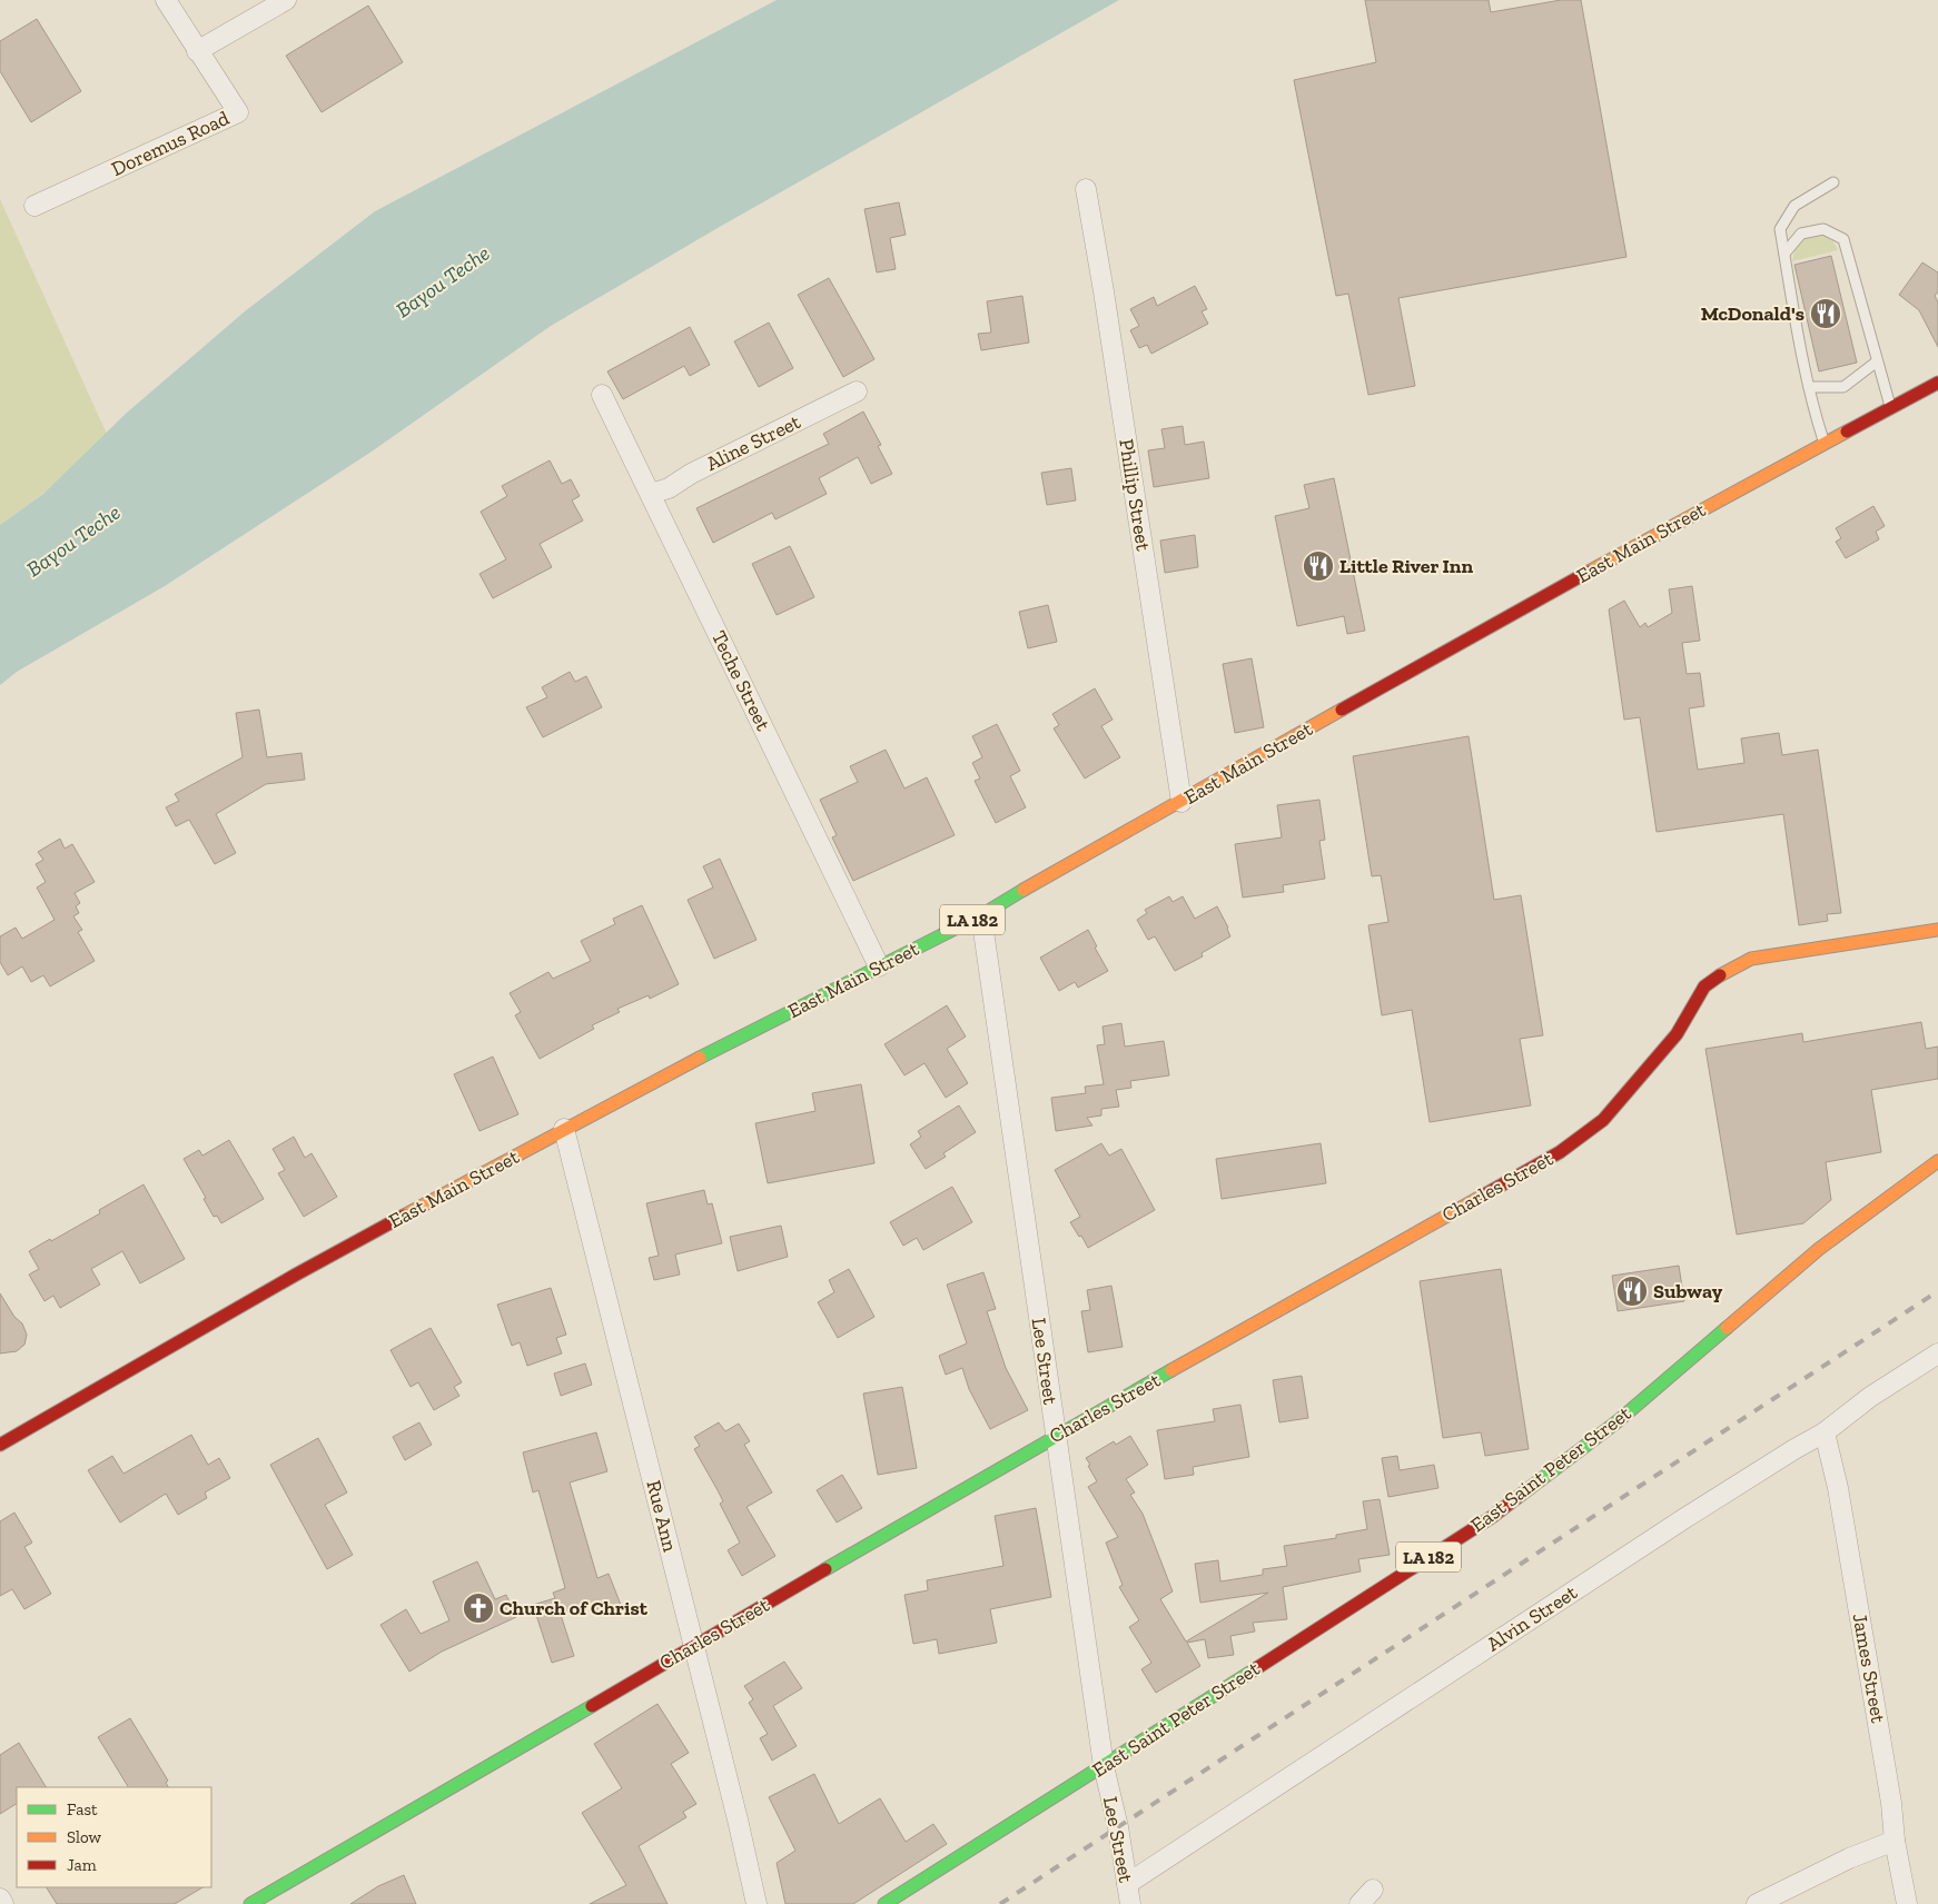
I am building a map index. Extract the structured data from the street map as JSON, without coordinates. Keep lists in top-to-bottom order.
{
  "streets": {
    "main road": [
      "East Main Street",
      "LA 182",
      "Charles Street",
      "East Saint Peter Street"
    ],
    "street": [
      "Doremus Road",
      "Aline Street",
      "Phillip Street",
      "Teche Street",
      "Lee Street",
      "Rue Ann",
      "Alvin Street",
      "James Street"
    ]
  },
  "crossings": [
    ["Aline Street", "Teche Street"],
    ["Phillip Street", "East Main Street"],
    ["East Main Street", "Teche Street"],
    ["East Main Street", "Lee Street"],
    ["East Main Street", "Rue Ann"],
    ["Charles Street", "Lee Street"],
    ["Charles Street", "Rue Ann"],
    ["Lee Street", "East Saint Peter Street"],
    ["Lee Street", "Alvin Street"],
    ["Alvin Street", "James Street"]
  ],
  "water": ["Bayou Teche"],
  "places": {
    "restaurant": ["McDonald's", "Little River Inn", "Subway"],
    "church": ["Church of Christ"]
  },
  "legend": ["Fast", "Slow", "Jam"]
}
